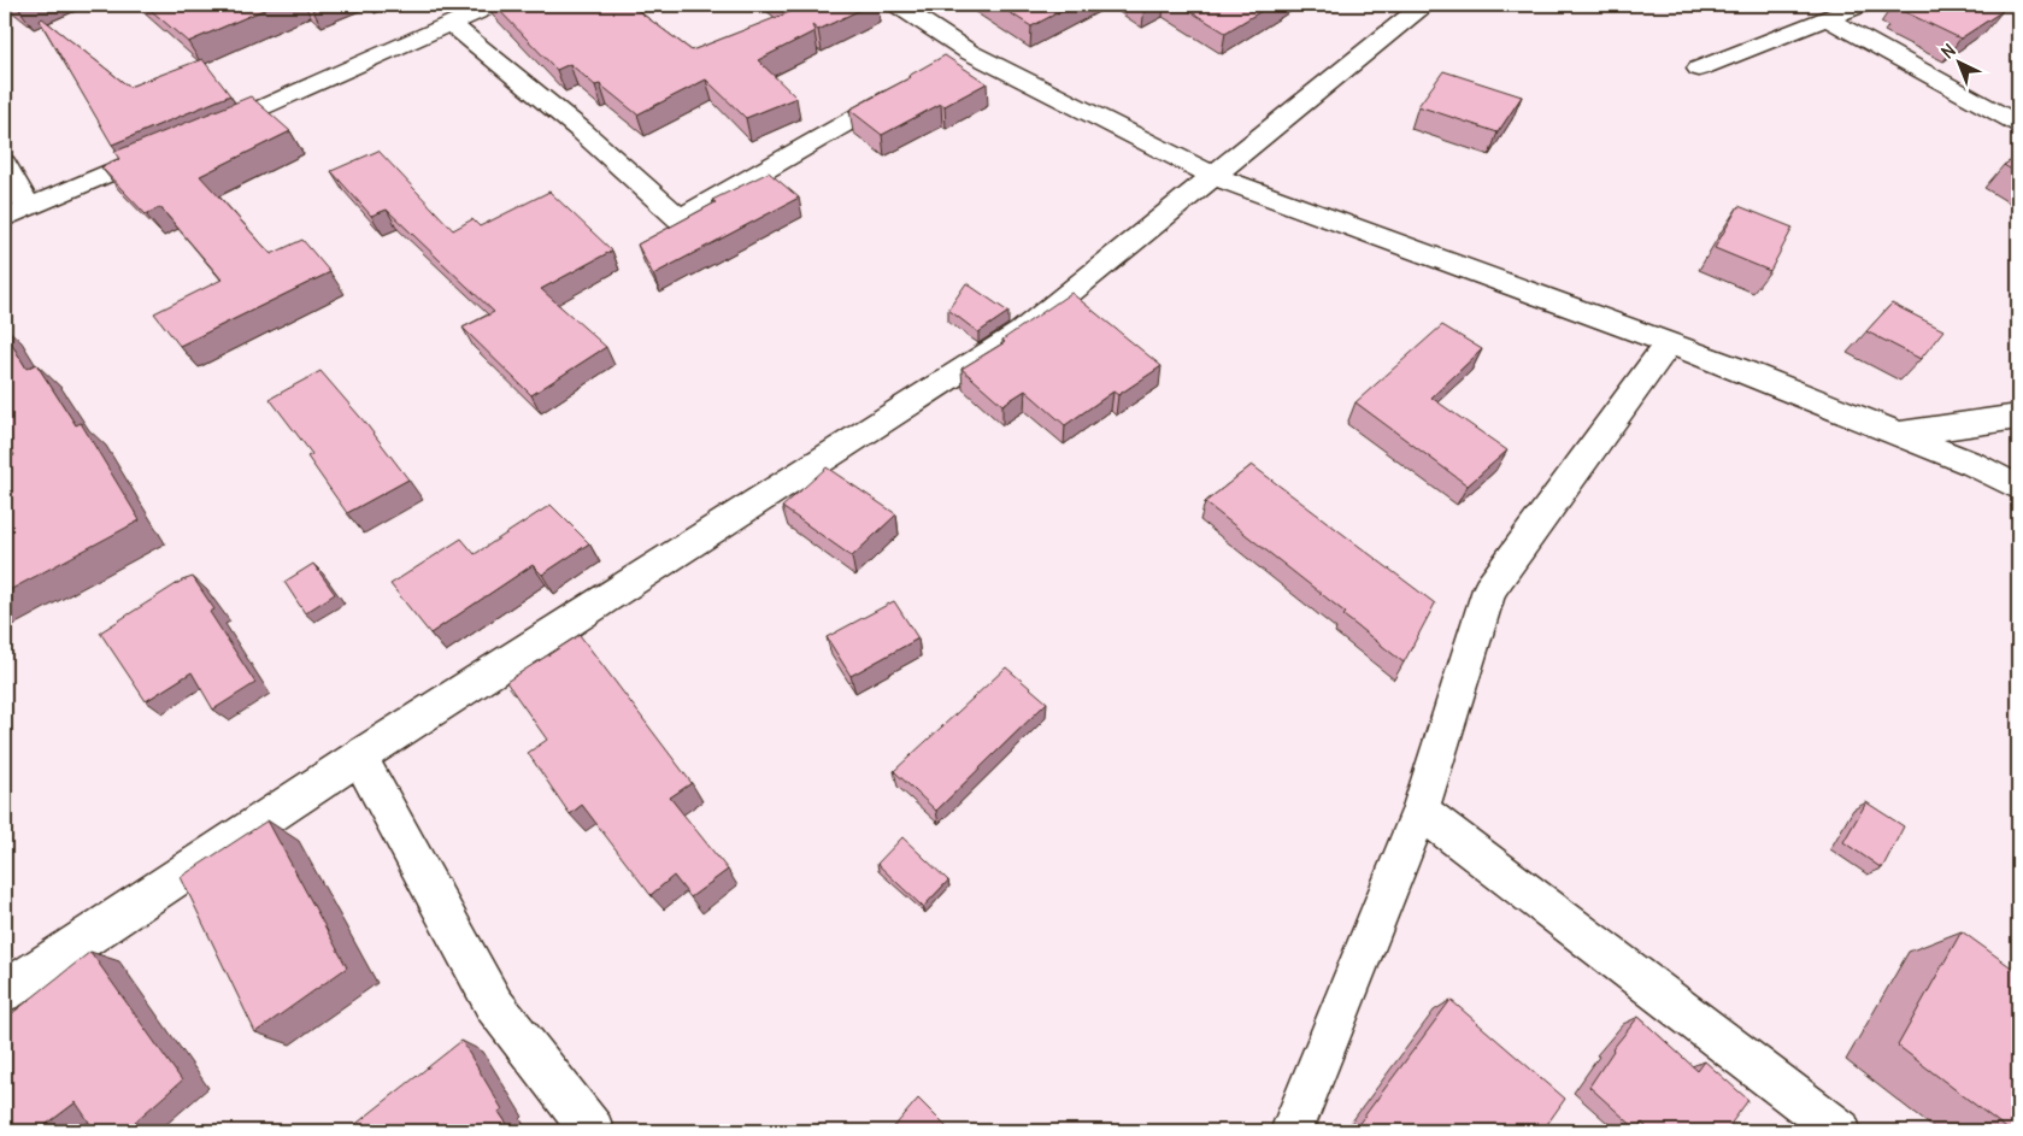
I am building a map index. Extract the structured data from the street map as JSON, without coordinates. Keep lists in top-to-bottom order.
{
  "north": "top left"
}
